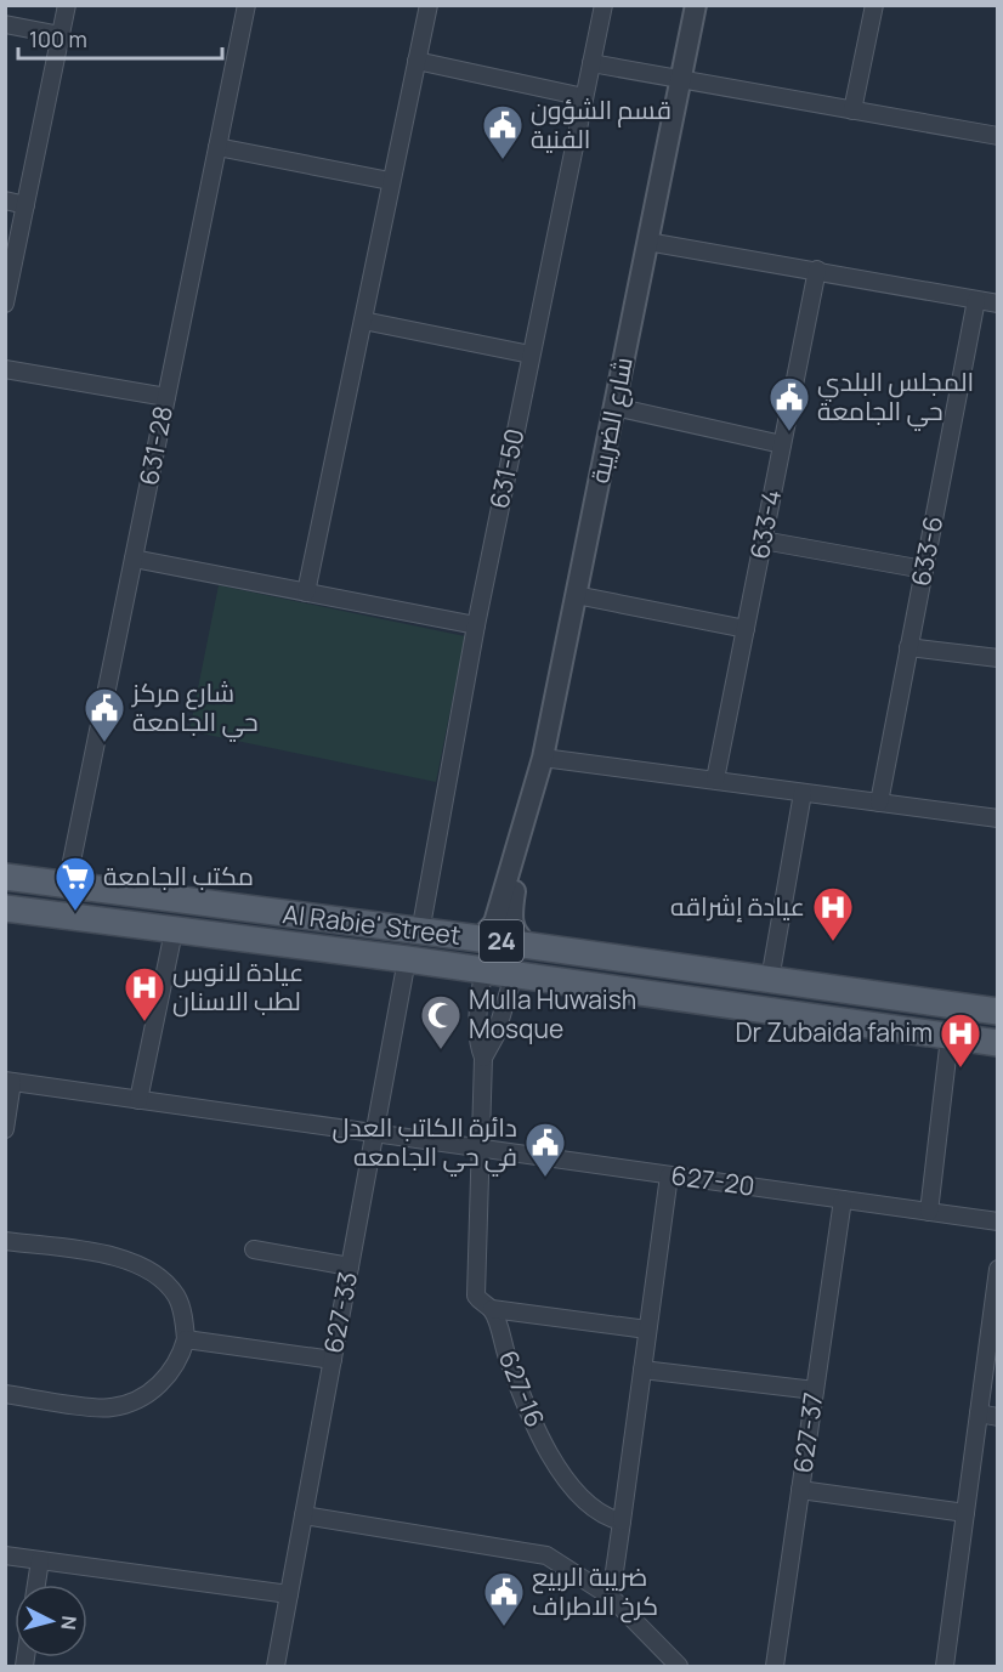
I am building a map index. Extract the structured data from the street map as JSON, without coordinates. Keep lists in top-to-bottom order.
{
  "streets": {
    "main road": ["Al Rabie' Street", "24"],
    "street": [
      "شارع الضريبة",
      "631-28",
      "631-50",
      "633-4",
      "633-6",
      "627-20",
      "627-33",
      "627-16",
      "627-37"
    ]
  },
  "crossings": [
    ["شارع الضريبة", "Al Rabie' Street"],
    ["631-28", "Al Rabie' Street"],
    ["631-50", "Al Rabie' Street"],
    ["Al Rabie' Street", "627-33"],
    ["Al Rabie' Street", "627-16"],
    ["627-20", "627-33"],
    ["627-20", "627-16"],
    ["627-20", "627-37"]
  ],
  "places": {
    "public building": [
      "قسم الشؤون الفنية",
      "المجلس البلدي حي الجامعة",
      "شارع مركز حي الجامعة",
      "دائرة الكاتب العدل في حي الجامعه",
      "ضريبة الربيع كرخ الاطراف"
    ],
    "supermarket": ["مكتب الجامعة"],
    "hospital": ["عيادة إشراقه", "عيادة لانوس لطب الاسنان", "Dr Zubaida fahim"],
    "mosque": ["Mulla Huwaish Mosque"]
  },
  "scale_bar": "100 m",
  "north": "right"
}
